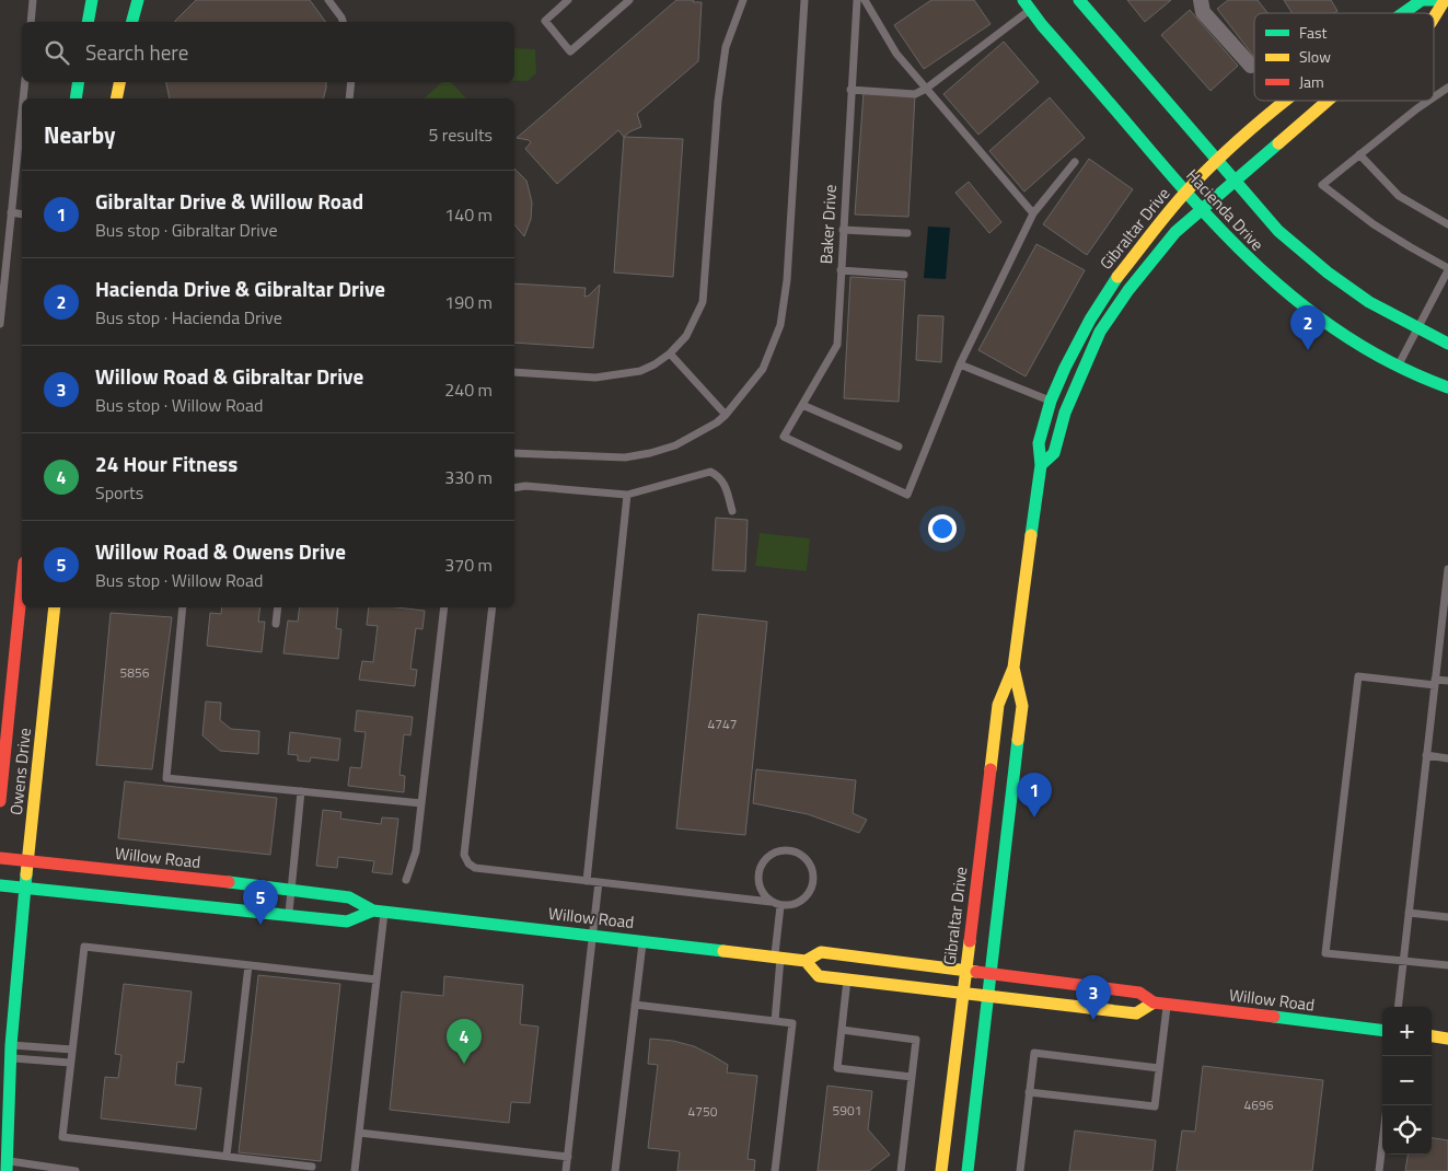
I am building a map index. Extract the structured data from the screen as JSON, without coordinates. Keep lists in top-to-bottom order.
{
  "streets": {
    "street": [
      "Hacienda Drive",
      "Gibraltar Drive",
      "Owens Drive",
      "Willow Road"
    ],
    "lane": ["Baker Drive"]
  },
  "crossings": [
    ["Hacienda Drive", "Gibraltar Drive"],
    ["Gibraltar Drive", "Willow Road"],
    ["Owens Drive", "Willow Road"]
  ],
  "house_numbers": [
    "5856",
    "4747",
    "4696",
    "5901",
    "4750"
  ],
  "legend": ["Fast", "Slow", "Jam"],
  "page": {
    "search": "Search here",
    "heading": ["Nearby", "5 results"],
    "list": [
      {
        "mark": "1",
        "name": "Gibraltar Drive & Willow Road",
        "note": "Bus stop · Gibraltar Drive",
        "value": "140 m"
      },
      {
        "mark": "2",
        "name": "Hacienda Drive & Gibraltar Drive",
        "note": "Bus stop · Hacienda Drive",
        "value": "190 m"
      },
      {
        "mark": "3",
        "name": "Willow Road & Gibraltar Drive",
        "note": "Bus stop · Willow Road",
        "value": "240 m"
      },
      {
        "mark": "4",
        "name": "24 Hour Fitness",
        "note": "Sports",
        "value": "330 m"
      },
      {
        "mark": "5",
        "name": "Willow Road & Owens Drive",
        "note": "Bus stop · Willow Road",
        "value": "370 m"
      }
    ],
    "pins": [
      "2",
      "1",
      "5",
      "3",
      "4"
    ],
    "map_buttons": ["+", "−"]
  }
}
